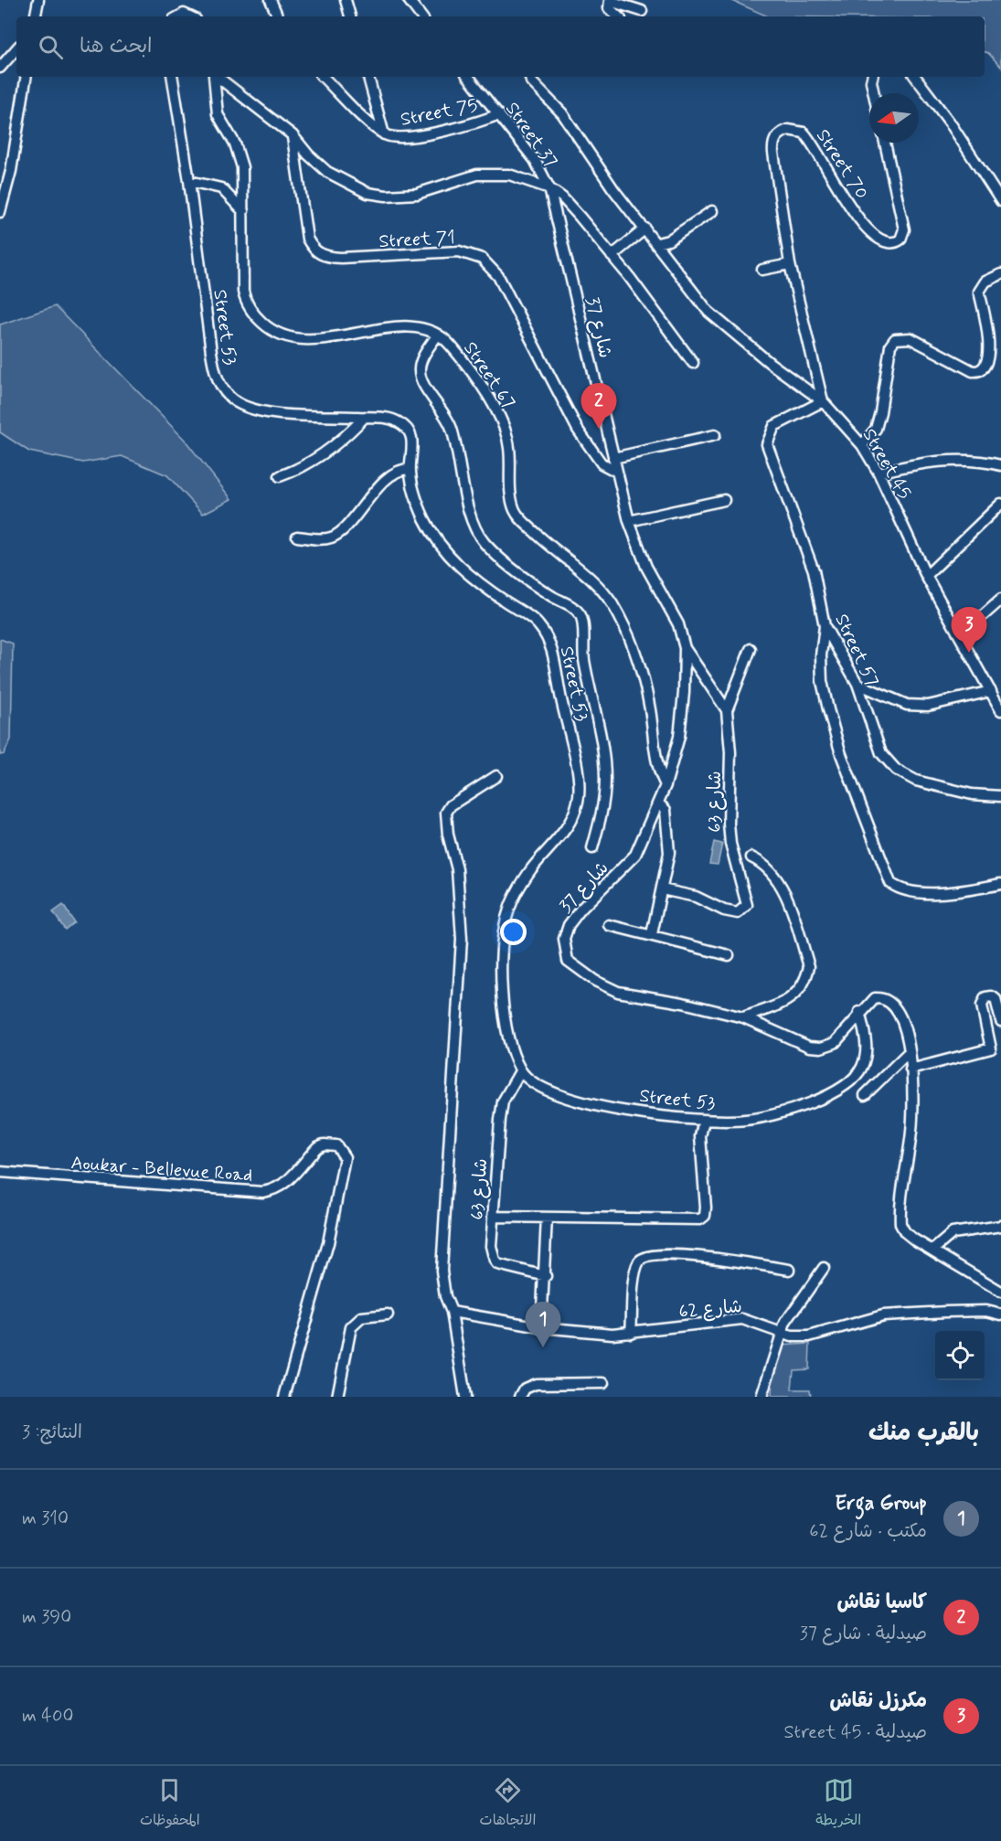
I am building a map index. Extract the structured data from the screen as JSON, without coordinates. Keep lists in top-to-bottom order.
{
  "streets": {
    "street": [
      "Street 75",
      "Street 37",
      "Street 70",
      "Street 71",
      "Street 53",
      "شارع 37",
      "Street 67",
      "Street 45",
      "Street 57",
      "شارع 63",
      "Aoukar - Bellevue Road",
      "شارع 62"
    ]
  },
  "crossings": [
    ["Street 75", "Street 37"],
    ["Street 37", "شارع 37"],
    ["Street 70", "Street 45"],
    ["Street 70", "Street 57"],
    ["Street 71", "شارع 37"],
    ["Street 53", "شارع 37"],
    ["Street 53", "شارع 63"],
    ["شارع 37", "Street 67"],
    ["شارع 37", "شارع 63"],
    ["Street 45", "Street 57"]
  ],
  "north": "left",
  "page": {
    "search": "ابحث هنا",
    "pins": ["2", "3", "1"],
    "heading": ["بالقرب منك", "النتائج: 3"],
    "list": [
      {
        "mark": "1",
        "name": "Erga Group",
        "note": "مكتب · شارع 62",
        "value": "310 m"
      },
      {
        "mark": "2",
        "name": "كاسيا نقاش",
        "note": "صيدلية · شارع 37",
        "value": "390 m"
      },
      {
        "mark": "3",
        "name": "مكرزل نقاش",
        "note": "صيدلية · Street 45",
        "value": "400 m"
      }
    ],
    "nav": ["الخريطة", "الاتجاهات", "المحفوظات"]
  }
}
